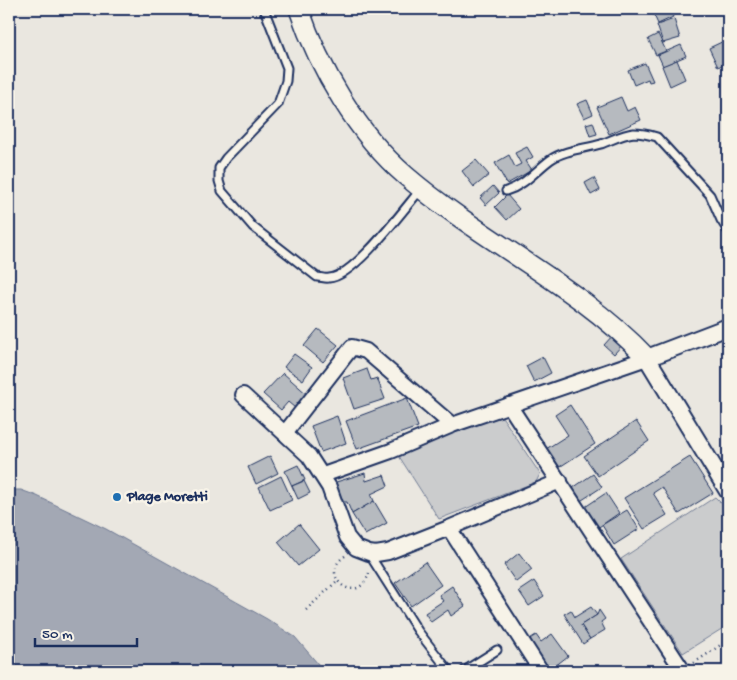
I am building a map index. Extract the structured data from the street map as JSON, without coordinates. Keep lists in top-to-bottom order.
{
  "places": ["Plage Moretti"],
  "scale_bar": "50 m"
}
